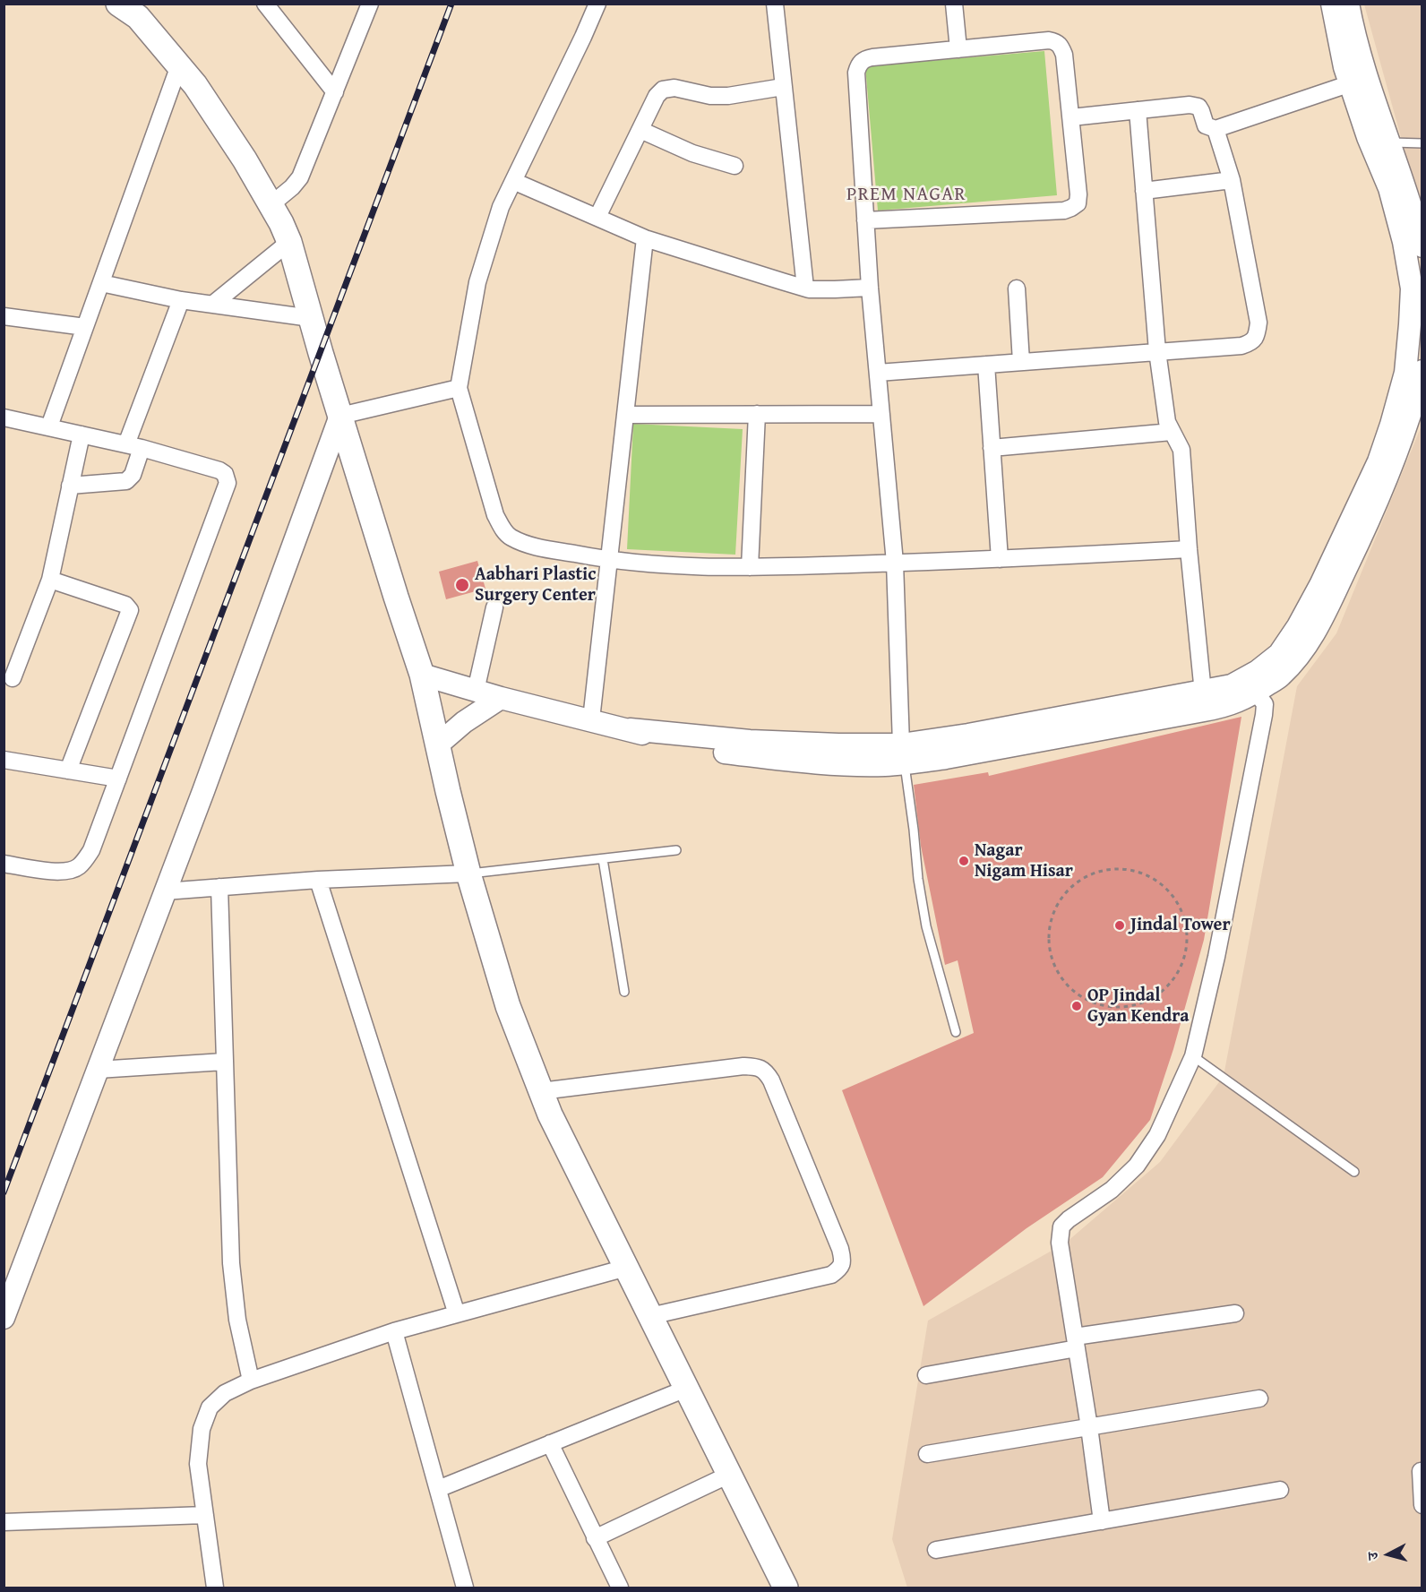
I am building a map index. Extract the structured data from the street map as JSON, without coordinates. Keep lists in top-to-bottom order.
{
  "districts": ["PREM NAGAR"],
  "places": [
    "Aabhari Plastic Surgery Center",
    "Nagar Nigam Hisar",
    "Jindal Tower",
    "OP Jindal Gyan Kendra"
  ],
  "north": "left"
}
